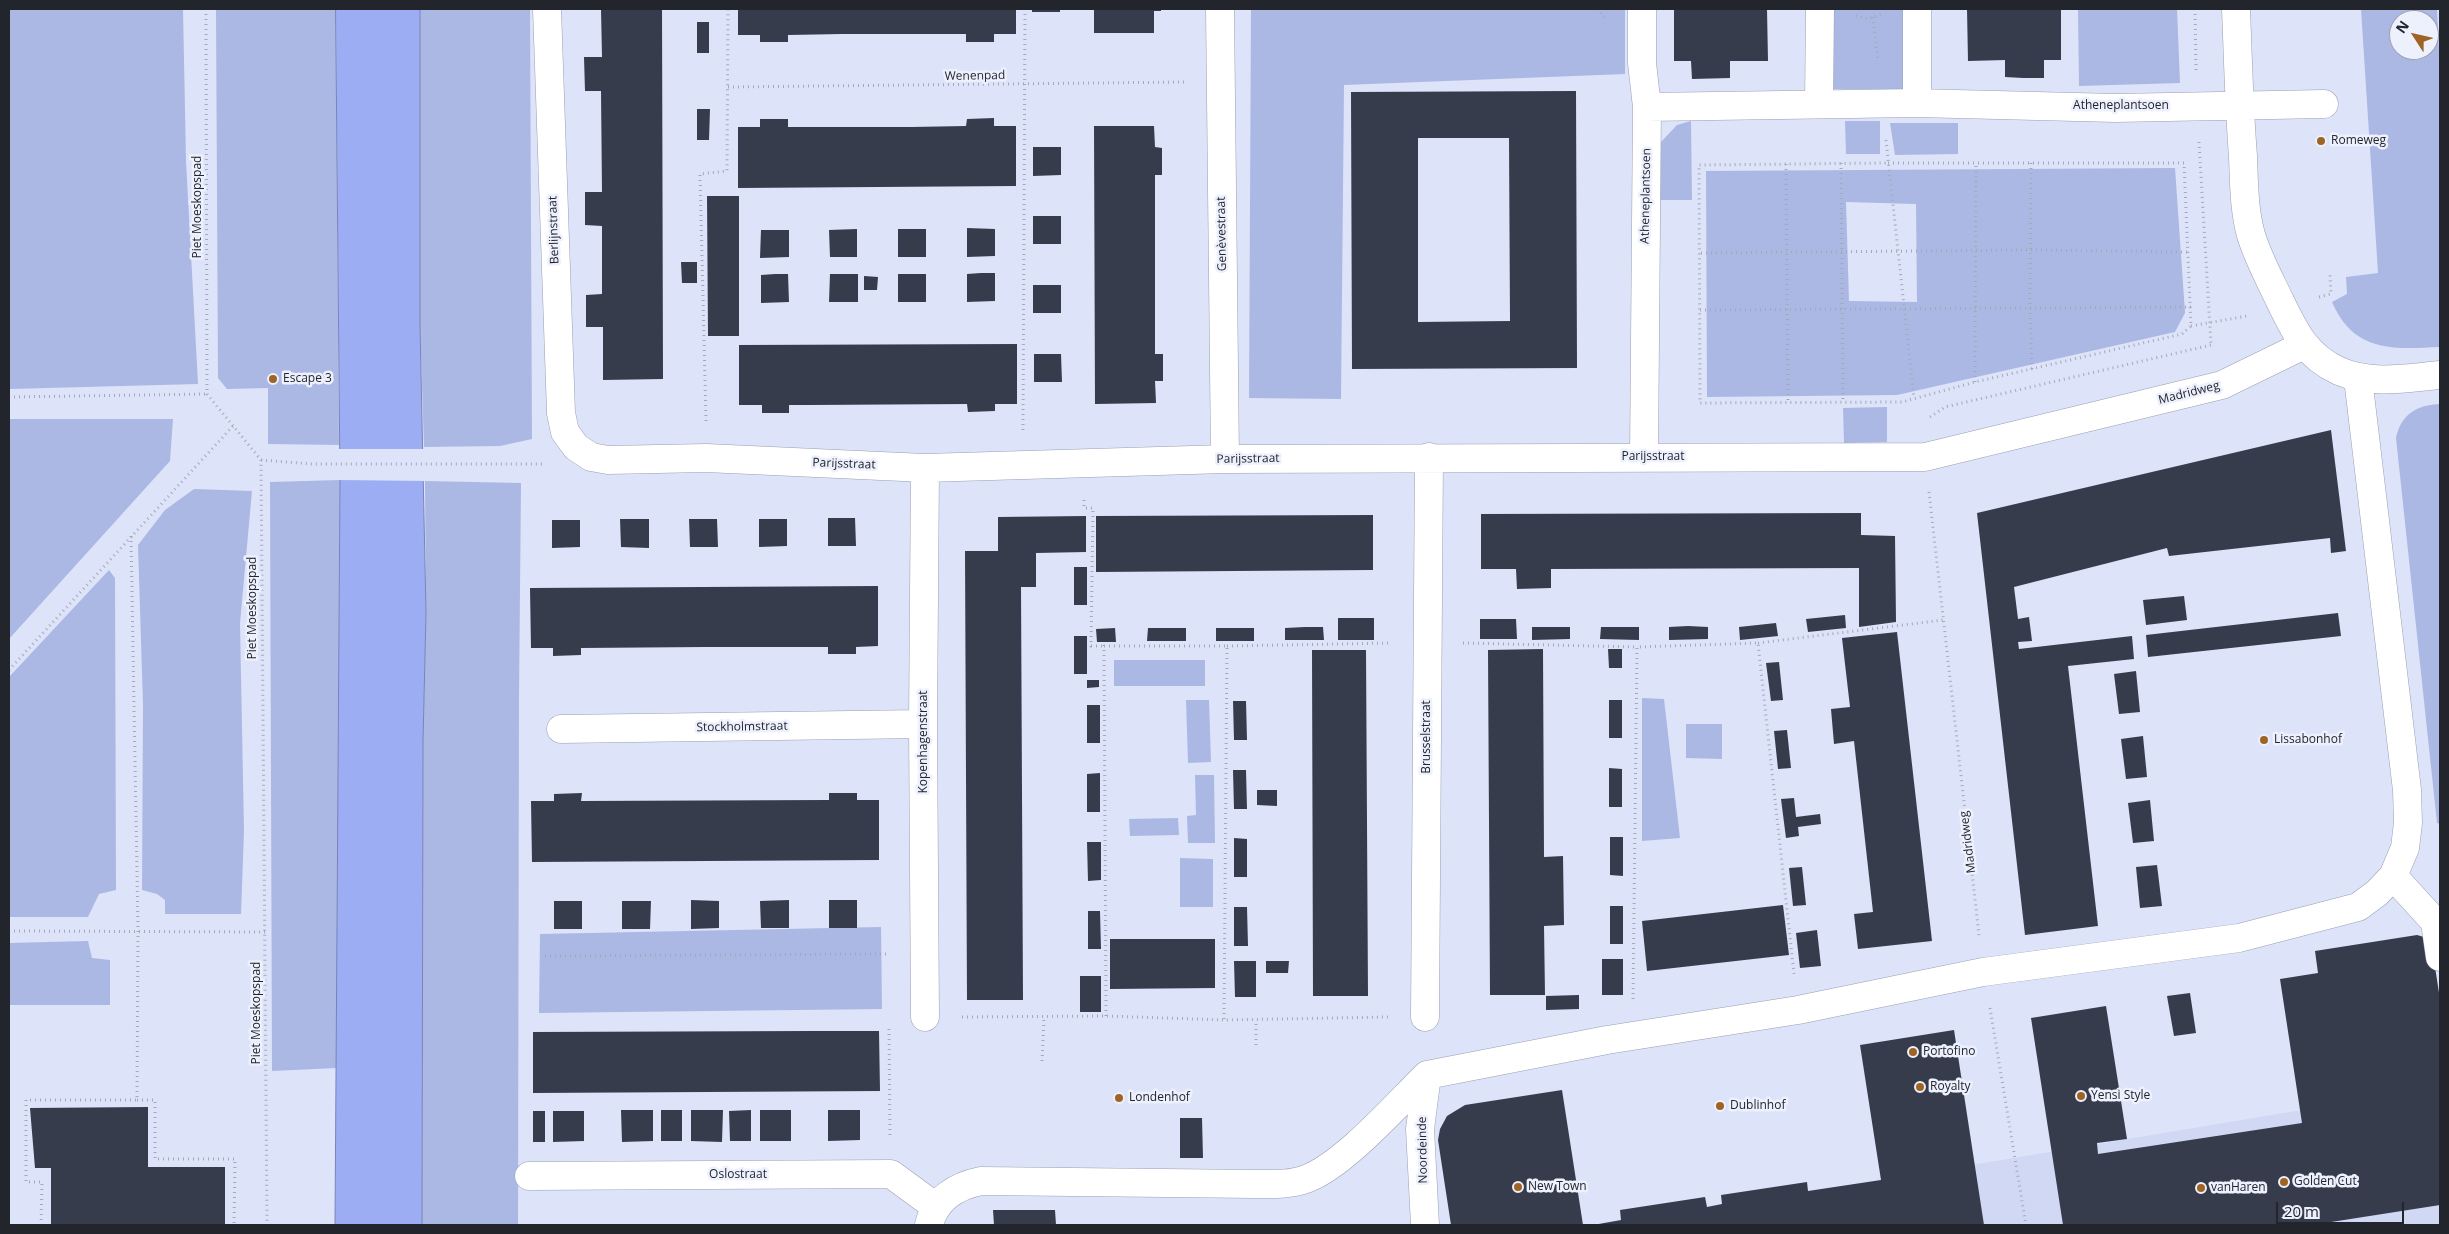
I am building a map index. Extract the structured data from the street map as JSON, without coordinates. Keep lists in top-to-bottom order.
{
  "streets": {
    "street": [
      "Atheneplantsoen",
      "Berlijnstraat",
      "Genèvestraat",
      "Madridweg",
      "Parijsstraat",
      "Stockholmstraat",
      "Brusselstraat",
      "Kopenhagenstraat",
      "Noordeinde",
      "Oslostraat"
    ],
    "path": ["Wenenpad", "Piet Moeskopspad"]
  },
  "crossings": [
    ["Wenenpad", "Genèvestraat"],
    ["Atheneplantsoen", "Madridweg"],
    ["Atheneplantsoen", "Parijsstraat"],
    ["Berlijnstraat", "Parijsstraat"],
    ["Genèvestraat", "Parijsstraat"],
    ["Madridweg", "Parijsstraat"],
    ["Parijsstraat", "Brusselstraat"],
    ["Parijsstraat", "Kopenhagenstraat"],
    ["Stockholmstraat", "Kopenhagenstraat"]
  ],
  "places": [
    "Romeweg",
    "Escape 3",
    "Lissabonhof",
    "Portofino",
    "Royalty",
    "Yensi Style",
    "Londenhof",
    "Dublinhof",
    "Golden Cut",
    "New Town",
    "vanHaren"
  ],
  "scale_bar": "20 m",
  "north": "top left"
}
